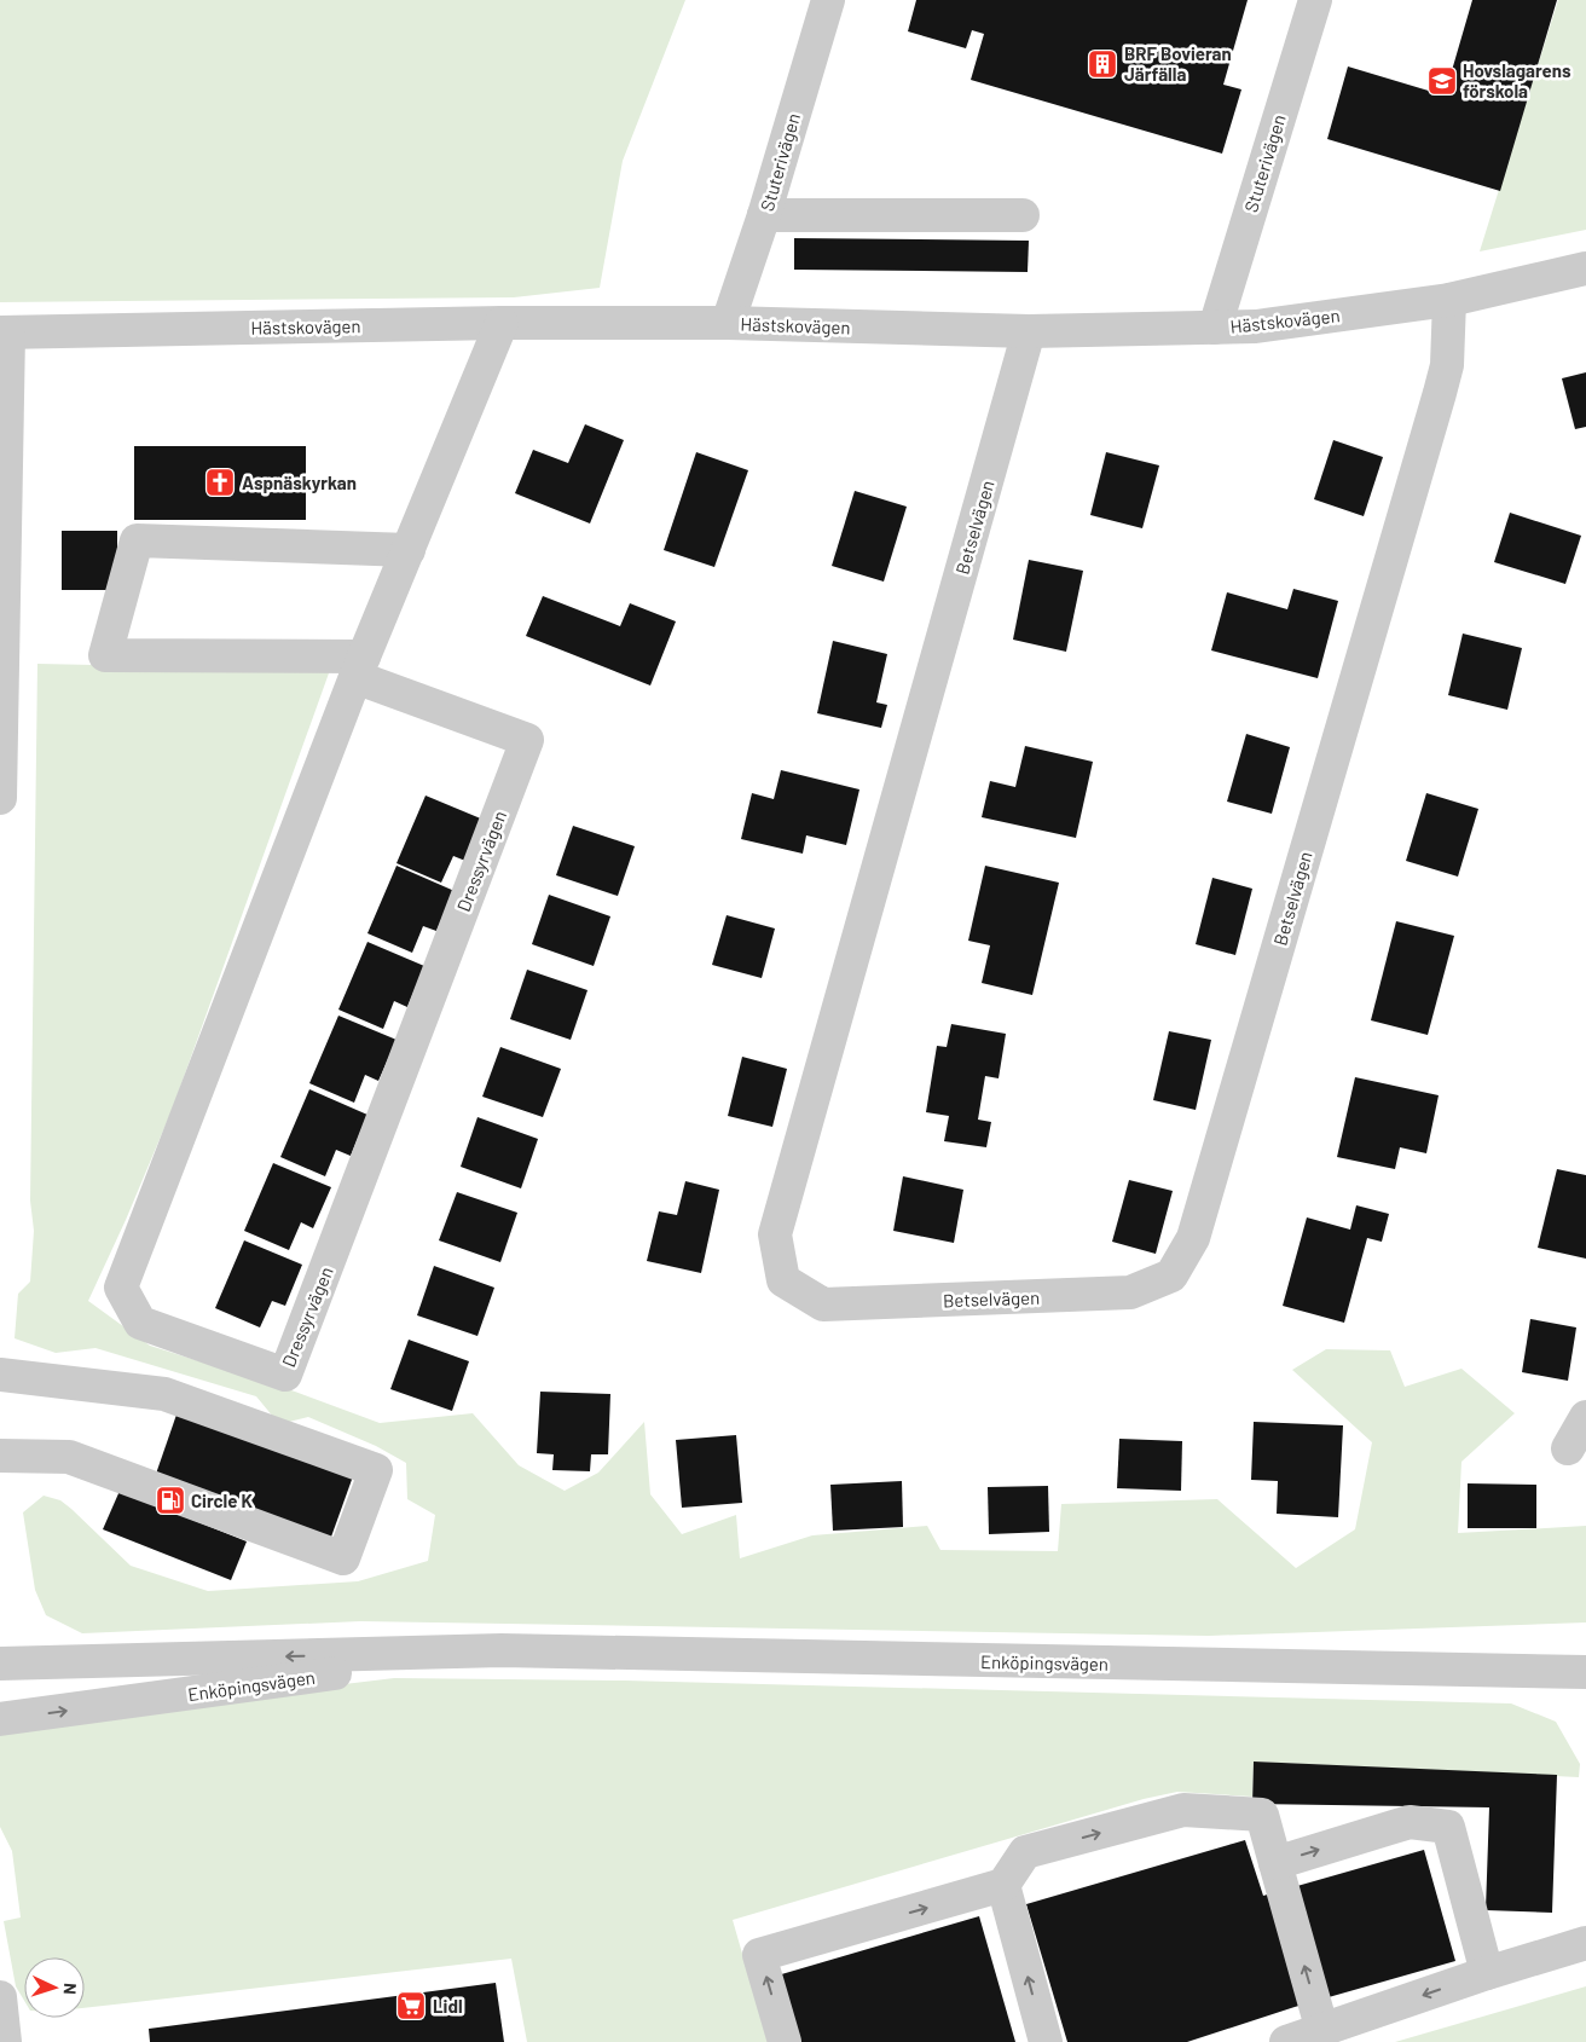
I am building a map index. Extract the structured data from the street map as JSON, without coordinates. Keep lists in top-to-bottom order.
{
  "streets": {
    "street": [
      "Stuterivägen",
      "Hästskovägen",
      "Betselvägen",
      "Dressyrvägen",
      "Enköpingsvägen"
    ]
  },
  "crossings": [
    ["Stuterivägen", "Hästskovägen"],
    ["Hästskovägen", "Betselvägen"],
    ["Hästskovägen", "Dressyrvägen"]
  ],
  "places": {
    "building": ["BRF Bovieran Järfälla"],
    "school or university": ["Hovslagarens förskola"],
    "church": ["Aspnäskyrkan"],
    "fuel station": ["Circle K"],
    "supermarket": ["Lidl"]
  },
  "north": "right"
}
